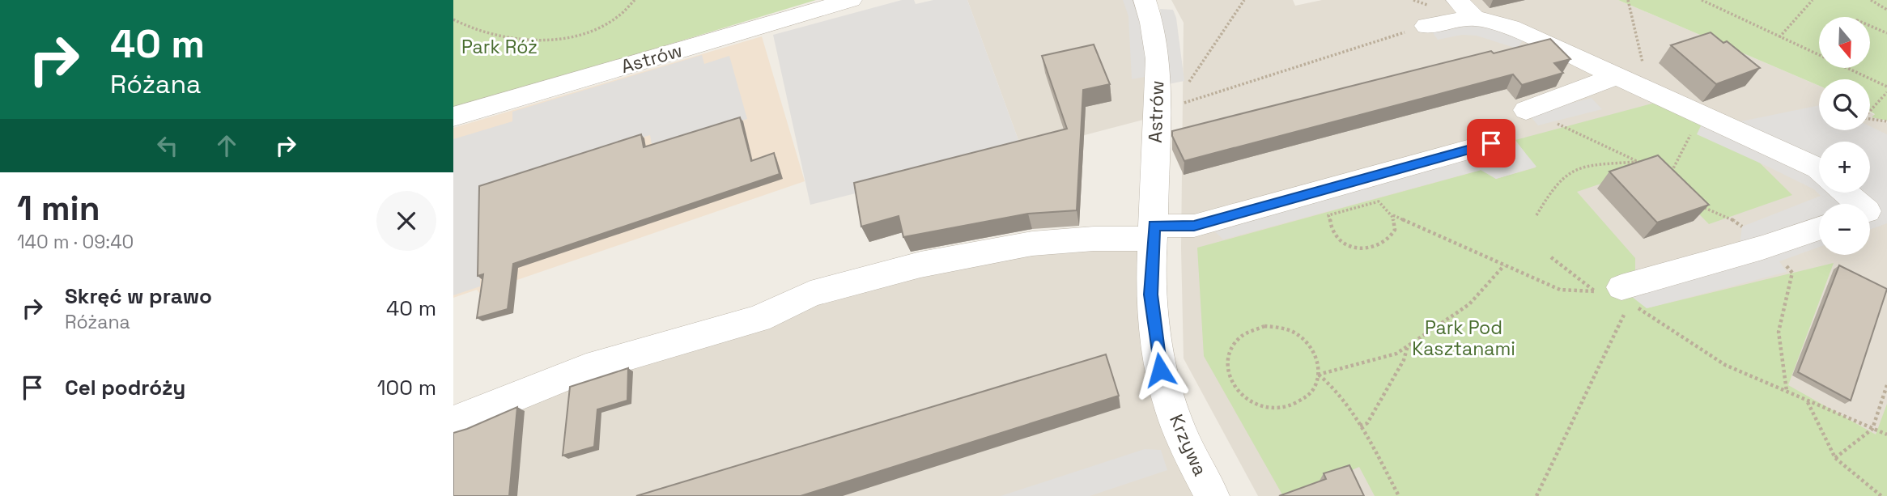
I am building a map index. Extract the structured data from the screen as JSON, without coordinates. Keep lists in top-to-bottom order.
{
  "streets": {
    "street": ["Astrów", "Krzywa"]
  },
  "crossings": [
    ["Astrów", "Krzywa"]
  ],
  "parks": ["Park Róż", "Park Pod Kasztanami"],
  "north": "bottom",
  "page": {
    "turn": ["40 m", "Różana"],
    "map_buttons": ["+", "−"],
    "heading": ["1 min", "140 m · 09:40"],
    "list": [
      {
        "name": "Skręć w prawo",
        "note": "Różana",
        "value": "40 m"
      },
      {
        "name": "Cel podróży",
        "value": "100 m"
      }
    ]
  }
}
